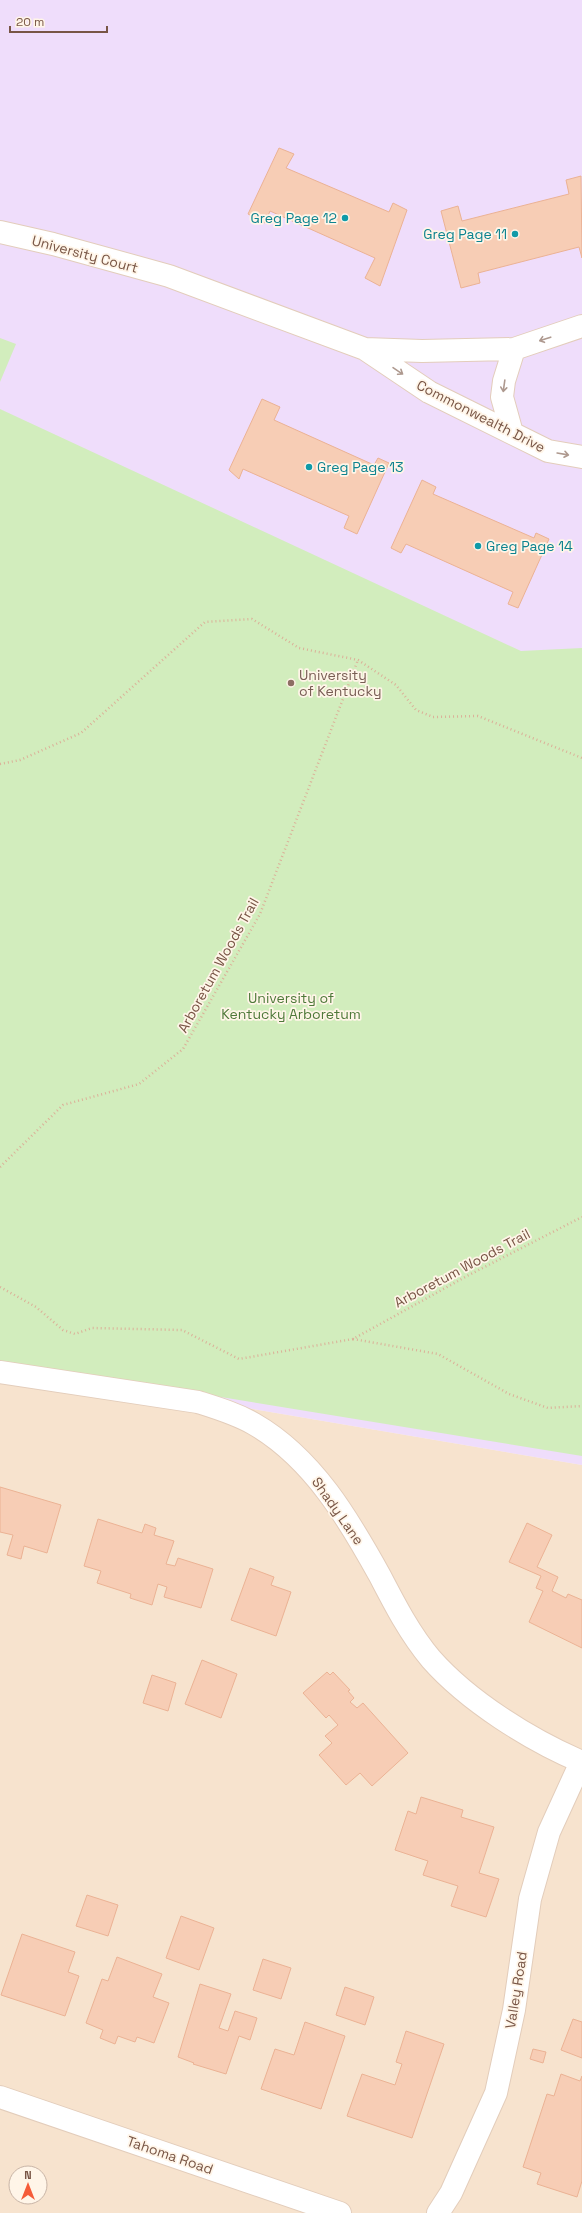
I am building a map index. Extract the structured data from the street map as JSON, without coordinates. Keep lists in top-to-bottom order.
{
  "streets": {
    "street": [
      "University Court",
      "Commonwealth Drive",
      "Shady Lane",
      "Valley Road",
      "Tahoma Road"
    ],
    "path": ["Arboretum Woods Trail"]
  },
  "crossings": [
    ["University Court", "Commonwealth Drive"],
    ["Shady Lane", "Valley Road"]
  ],
  "parks": ["University of Kentucky Arboretum"],
  "places": [
    "Greg Page 12",
    "Greg Page 11",
    "Greg Page 13",
    "Greg Page 14",
    "University of Kentucky"
  ],
  "scale_bar": "20 m",
  "north": "top"
}
